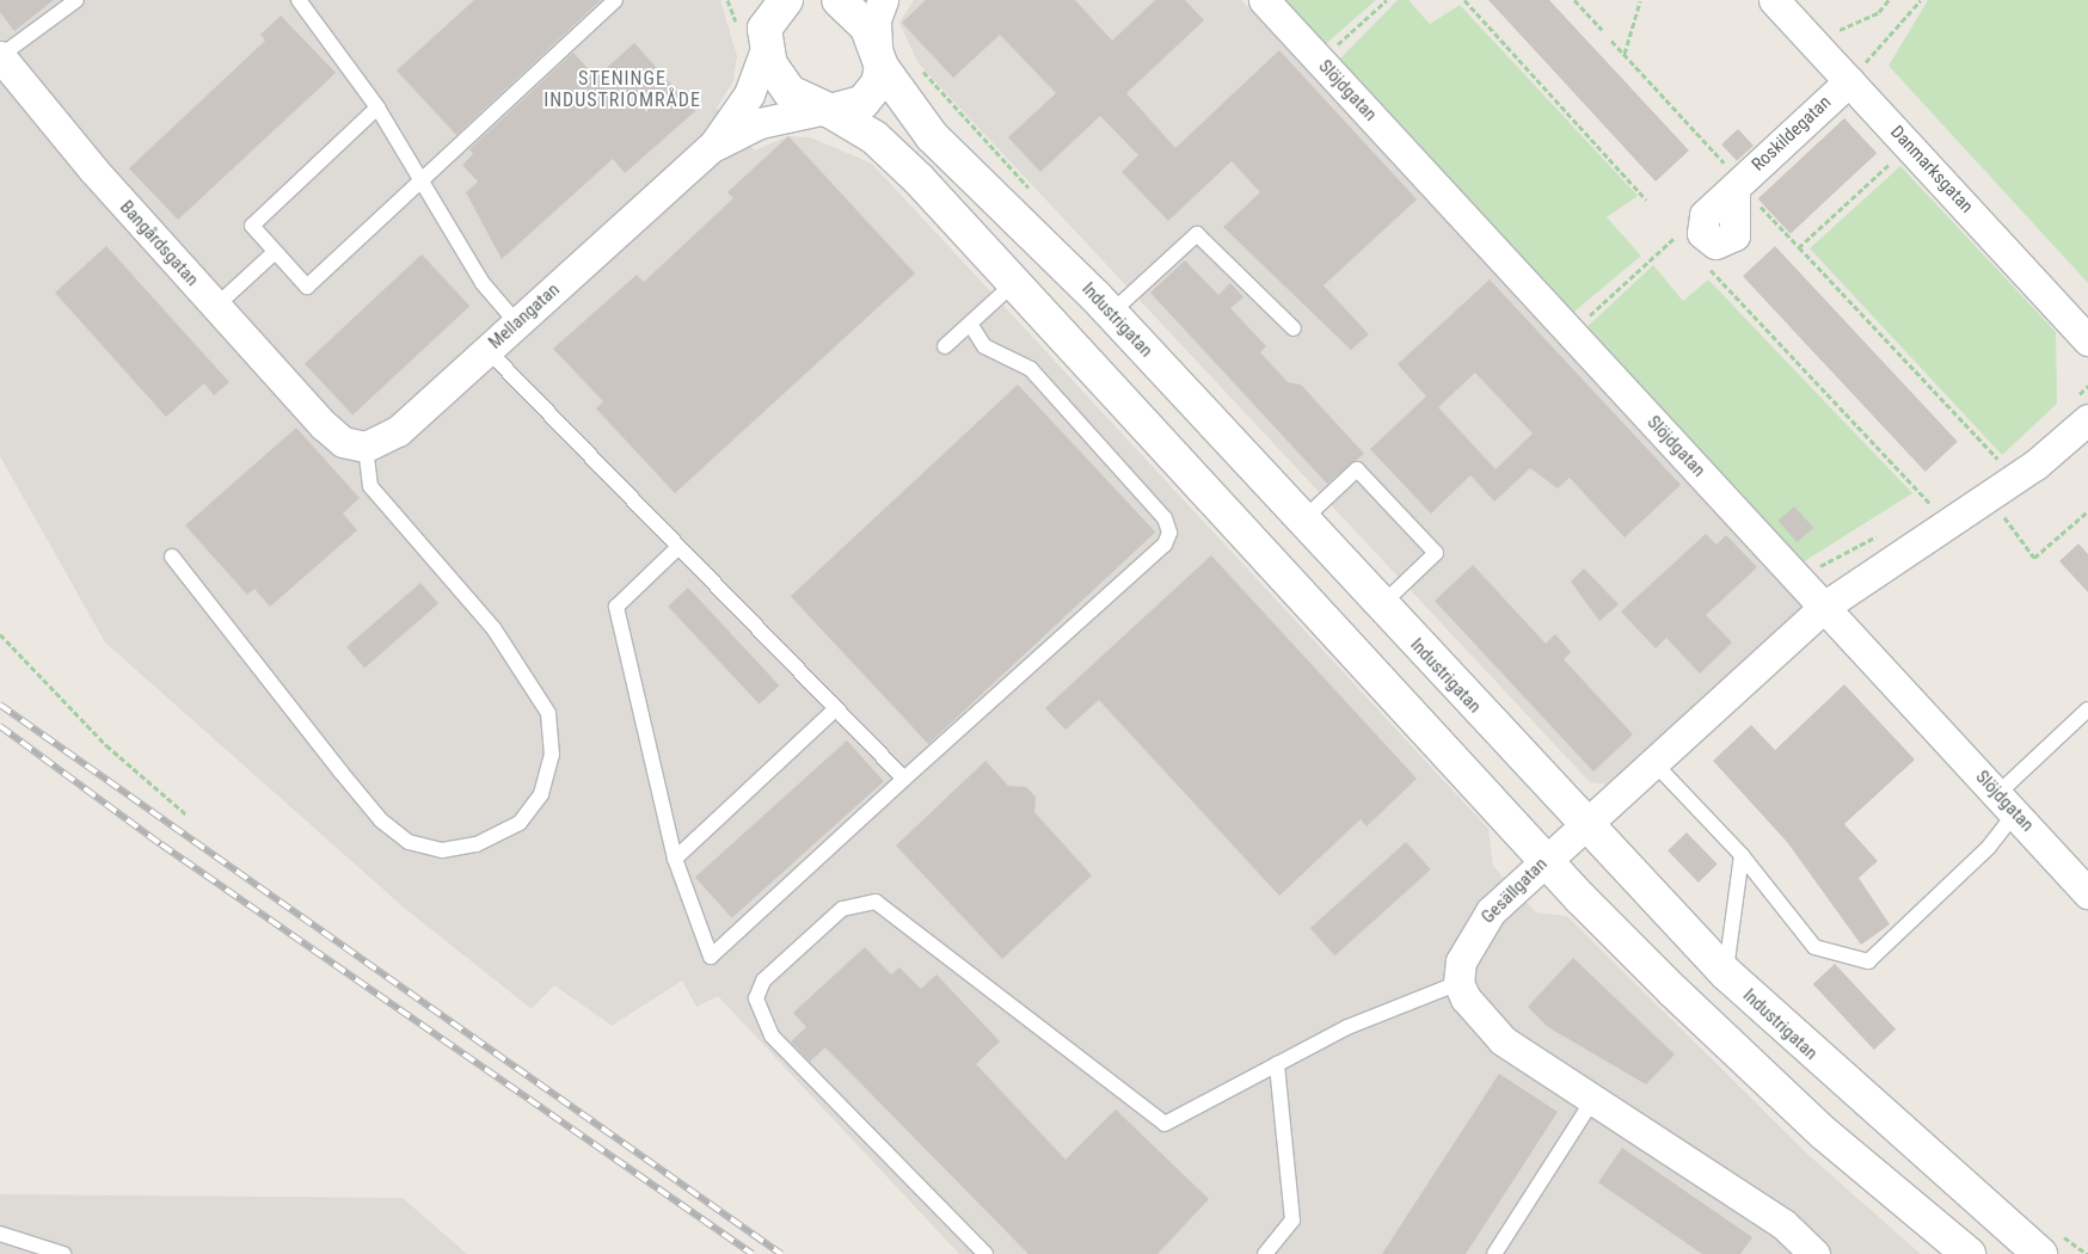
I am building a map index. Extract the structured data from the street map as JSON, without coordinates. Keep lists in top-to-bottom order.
{
  "streets": {
    "main road": ["Industrigatan"],
    "street": [
      "Slöjdgatan",
      "Roskildegatan",
      "Danmarksgatan",
      "Bangårdsgatan",
      "Mellangatan",
      "Gesällgatan"
    ]
  },
  "crossings": [
    ["Slöjdgatan", "Gesällgatan"],
    ["Roskildegatan", "Danmarksgatan"],
    ["Bangårdsgatan", "Mellangatan"],
    ["Industrigatan", "Gesällgatan"]
  ],
  "districts": ["STENINGE INDUSTRIOMRÅDE"]
}
